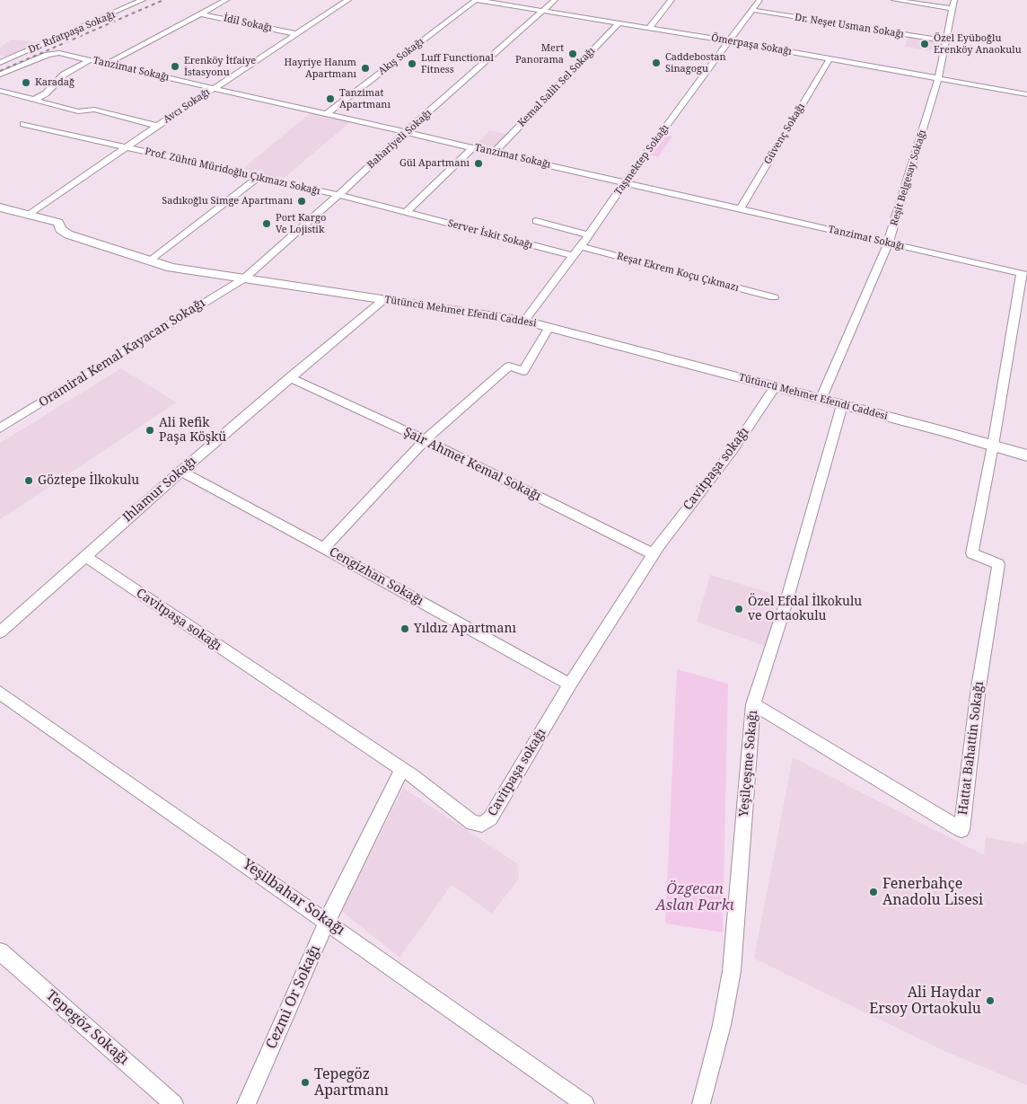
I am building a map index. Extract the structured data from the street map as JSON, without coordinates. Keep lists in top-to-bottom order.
{
  "streets": {
    "main road": ["Tütüncü Mehmet Efendi Caddesi"],
    "street": [
      "İdil Sokağı",
      "Dr. Neşet Usman Sokağı",
      "Dr. Rıfatpaşa Sokağı",
      "Ömerpaşa Sokağı",
      "Akış Sokağı",
      "Tanzimat Sokağı",
      "Kemal Salih Sel Sokağı",
      "Avcı Sokağı",
      "Güvenç Sokağı",
      "Bahariyeli Sokağı",
      "Taşmektep Sokağı",
      "Prof. Zühtü Müridoğlu Çıkmazı Sokağı",
      "Reşit Belgesay Sokağı",
      "Server İskit Sokağı",
      "Reşat Ekrem Koçu Çıkmazı",
      "Oramiral Kemal Kayacan Sokağı",
      "Şair Ahmet Kemal Sokağı",
      "Cavitpaşa sokağı",
      "Ihlamur Sokağı",
      "Cengizhan Sokağı",
      "Hattat Bahattin Sokağı",
      "Yeşilçeşme Sokağı",
      "Yeşilbahar Sokağı",
      "Cezmi Or Sokağı",
      "Tepegöz Sokağı"
    ]
  },
  "crossings": [
    ["İdil Sokağı", "Avcı Sokağı"],
    ["Dr. Neşet Usman Sokağı", "Taşmektep Sokağı"],
    ["Dr. Neşet Usman Sokağı", "Reşit Belgesay Sokağı"],
    ["Ömerpaşa Sokağı", "Akış Sokağı"],
    ["Ömerpaşa Sokağı", "Kemal Salih Sel Sokağı"],
    ["Ömerpaşa Sokağı", "Güvenç Sokağı"],
    ["Ömerpaşa Sokağı", "Bahariyeli Sokağı"],
    ["Ömerpaşa Sokağı", "Taşmektep Sokağı"],
    ["Ömerpaşa Sokağı", "Reşit Belgesay Sokağı"],
    ["Akış Sokağı", "Tanzimat Sokağı"],
    ["Tanzimat Sokağı", "Kemal Salih Sel Sokağı"],
    ["Tanzimat Sokağı", "Avcı Sokağı"],
    ["Tanzimat Sokağı", "Güvenç Sokağı"],
    ["Tanzimat Sokağı", "Bahariyeli Sokağı"],
    ["Tanzimat Sokağı", "Taşmektep Sokağı"],
    ["Tanzimat Sokağı", "Reşit Belgesay Sokağı"],
    ["Avcı Sokağı", "Prof. Zühtü Müridoğlu Çıkmazı Sokağı"],
    ["Avcı Sokağı", "Tütüncü Mehmet Efendi Caddesi"],
    ["Bahariyeli Sokağı", "Prof. Zühtü Müridoğlu Çıkmazı Sokağı"],
    ["Bahariyeli Sokağı", "Server İskit Sokağı"],
    ["Bahariyeli Sokağı", "Tütüncü Mehmet Efendi Caddesi"],
    ["Bahariyeli Sokağı", "Oramiral Kemal Kayacan Sokağı"],
    ["Taşmektep Sokağı", "Server İskit Sokağı"],
    ["Taşmektep Sokağı", "Reşat Ekrem Koçu Çıkmazı"],
    ["Taşmektep Sokağı", "Tütüncü Mehmet Efendi Caddesi"],
    ["Prof. Zühtü Müridoğlu Çıkmazı Sokağı", "Server İskit Sokağı"],
    ["Reşit Belgesay Sokağı", "Tütüncü Mehmet Efendi Caddesi"],
    ["Tütüncü Mehmet Efendi Caddesi", "Oramiral Kemal Kayacan Sokağı"],
    ["Tütüncü Mehmet Efendi Caddesi", "Cavitpaşa sokağı"],
    ["Tütüncü Mehmet Efendi Caddesi", "Ihlamur Sokağı"],
    ["Tütüncü Mehmet Efendi Caddesi", "Hattat Bahattin Sokağı"],
    ["Tütüncü Mehmet Efendi Caddesi", "Yeşilçeşme Sokağı"],
    ["Şair Ahmet Kemal Sokağı", "Cavitpaşa sokağı"],
    ["Şair Ahmet Kemal Sokağı", "Ihlamur Sokağı"],
    ["Cavitpaşa sokağı", "Ihlamur Sokağı"],
    ["Cavitpaşa sokağı", "Cengizhan Sokağı"],
    ["Cavitpaşa sokağı", "Cezmi Or Sokağı"],
    ["Ihlamur Sokağı", "Cengizhan Sokağı"],
    ["Hattat Bahattin Sokağı", "Yeşilçeşme Sokağı"],
    ["Yeşilbahar Sokağı", "Cezmi Or Sokağı"]
  ],
  "parks": ["Özgecan Aslan Parkı"],
  "places": [
    "Özel Eyüboğlu Erenköy Anaokulu",
    "Mert Panorama",
    "Caddebostan Sinagogu",
    "Luff Functional Fitness",
    "Erenköy İtfaiye İstasyonu",
    "Hayriye Hanım Apartmanı",
    "Karadağ",
    "Tanzimat Apartmanı",
    "Gül Apartmanı",
    "Sadıkoğlu Simge Apartmanı",
    "Port Kargo Ve Lojistik",
    "Ali Refik Paşa Köşkü",
    "Göztepe İlkokulu",
    "Özel Efdal İlkokulu ve Ortaokulu",
    "Yıldız Apartmanı",
    "Fenerbahçe Anadolu Lisesi",
    "Ali Haydar Ersoy Ortaokulu",
    "Tepegöz Apartmanı"
  ]
}
